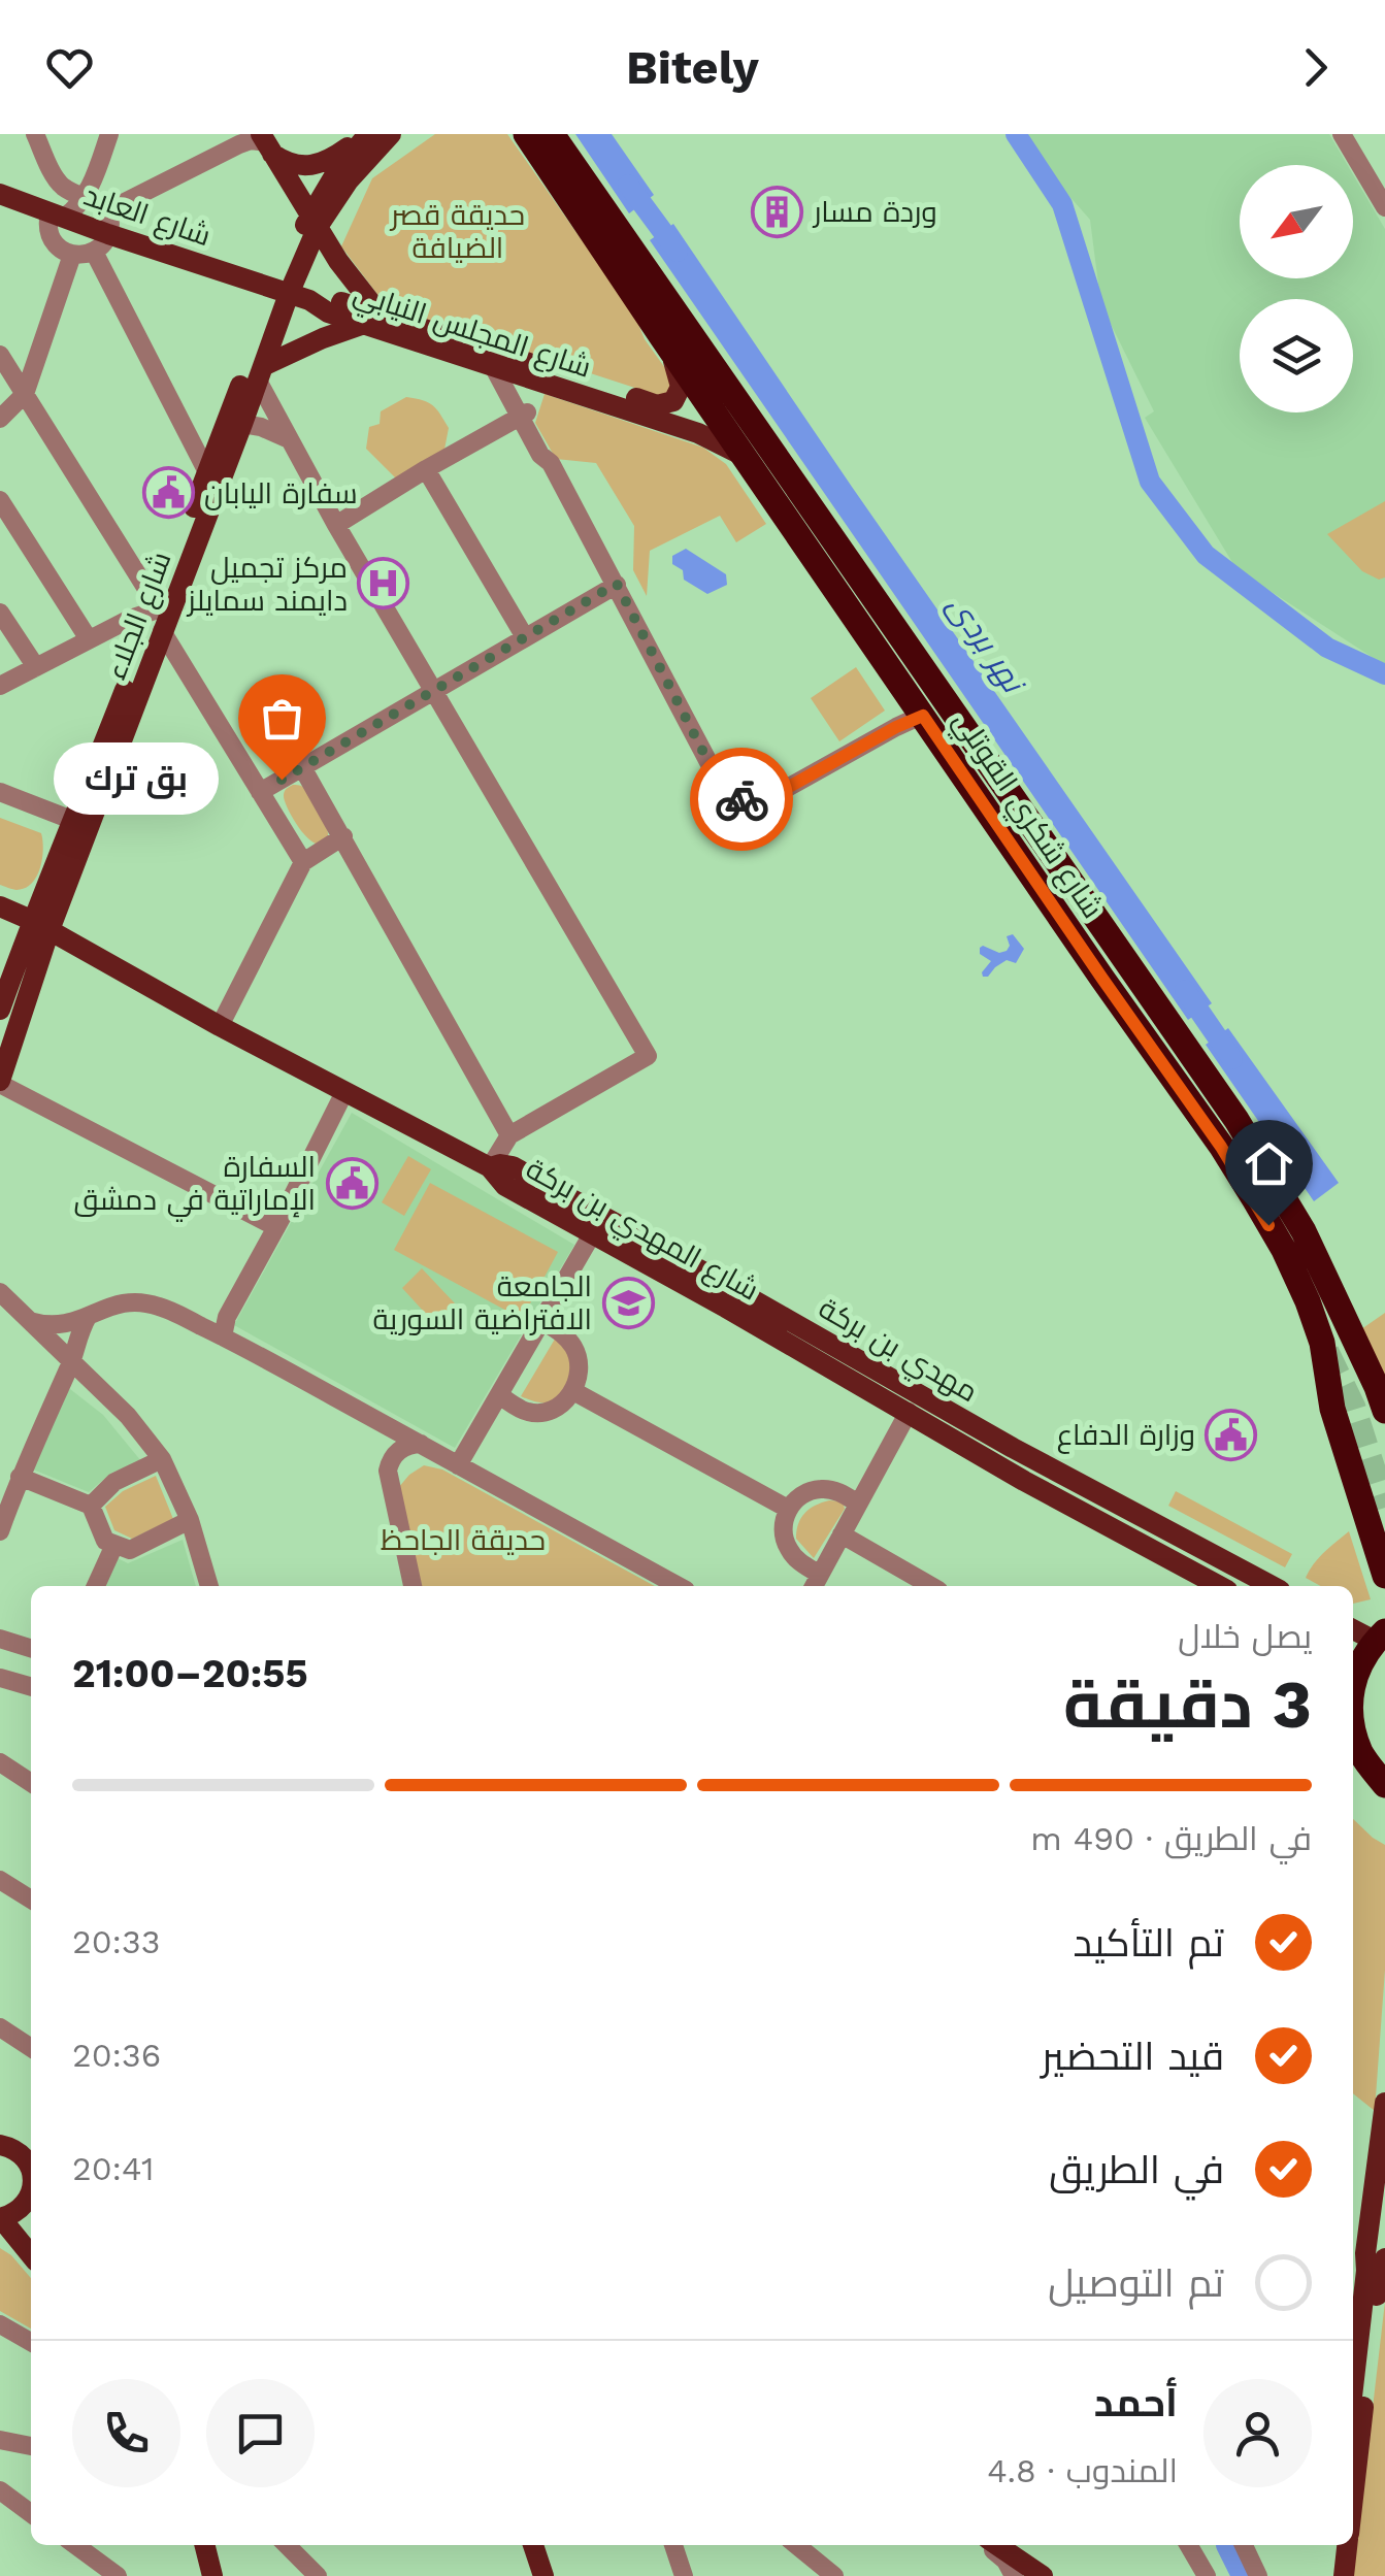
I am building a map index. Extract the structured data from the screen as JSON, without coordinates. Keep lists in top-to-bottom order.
{
  "streets": {
    "highway": ["شارع شكري القوتلي"],
    "main road": [
      "شارع العابد",
      "شارع المجلس النيابي",
      "شارع الجلاء",
      "شارع المهدي بن بركة",
      "مهدي بن بركة"
    ]
  },
  "crossings": [
    ["شارع العابد", "شارع المجلس النيابي"],
    ["شارع العابد", "شارع الجلاء"],
    ["شارع المجلس النيابي", "شارع الجلاء"],
    ["شارع المجلس النيابي", "شارع شكري القوتلي"],
    ["شارع الجلاء", "شارع المهدي بن بركة"],
    ["شارع المهدي بن بركة", "مهدي بن بركة"]
  ],
  "water": ["نهر بردى"],
  "parks": ["حديقة قصر الضيافة", "حديقة الجاحظ"],
  "places": {
    "building": ["وردة مسار"],
    "public building": ["سفارة اليابان", "السفارة الإماراتية في دمشق", "وزارة الدفاع"],
    "hospital": ["مركز تجميل دايمند سمايلز"],
    "other": ["بق ترك"],
    "school or university": ["الجامعة الافتراضية السورية"]
  },
  "north": "bottom left",
  "page": {
    "header": "Bitely",
    "bubble": "بق ترك",
    "heading": ["3 دقيقة", "يصل خلال", "20:55–21:00"],
    "panel": ["أحمد", "المندوب · 4.8"],
    "bar": "في الطريق · 490 m",
    "list": [
      ["تم التأكيد", "20:33"],
      ["قيد التحضير", "20:36"],
      ["في الطريق", "20:41"],
      "تم التوصيل"
    ]
  }
}
